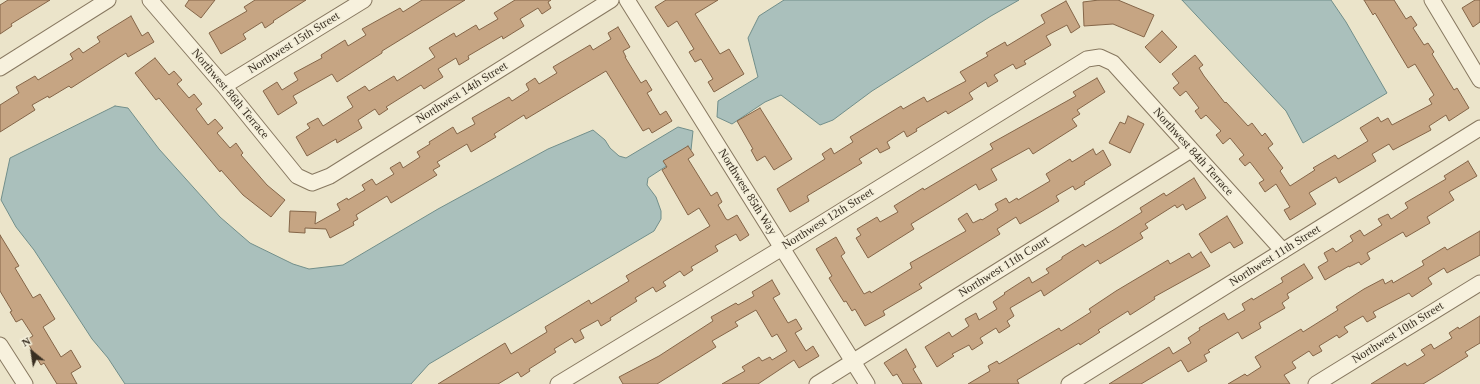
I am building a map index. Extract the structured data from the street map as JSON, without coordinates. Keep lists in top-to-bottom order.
{
  "streets": {
    "street": [
      "Northwest 15th Street",
      "Northwest 14th Street",
      "Northwest 86th Terrace",
      "Northwest 84th Terrace",
      "Northwest 85th Way",
      "Northwest 12th Street",
      "Northwest 11th Street",
      "Northwest 11th Court",
      "Northwest 10th Street"
    ]
  },
  "crossings": [
    ["Northwest 15th Street", "Northwest 86th Terrace"],
    ["Northwest 14th Street", "Northwest 86th Terrace"],
    ["Northwest 84th Terrace", "Northwest 12th Street"],
    ["Northwest 84th Terrace", "Northwest 11th Street"],
    ["Northwest 84th Terrace", "Northwest 11th Court"],
    ["Northwest 85th Way", "Northwest 12th Street"],
    ["Northwest 85th Way", "Northwest 11th Court"]
  ],
  "north": "top left"
}
